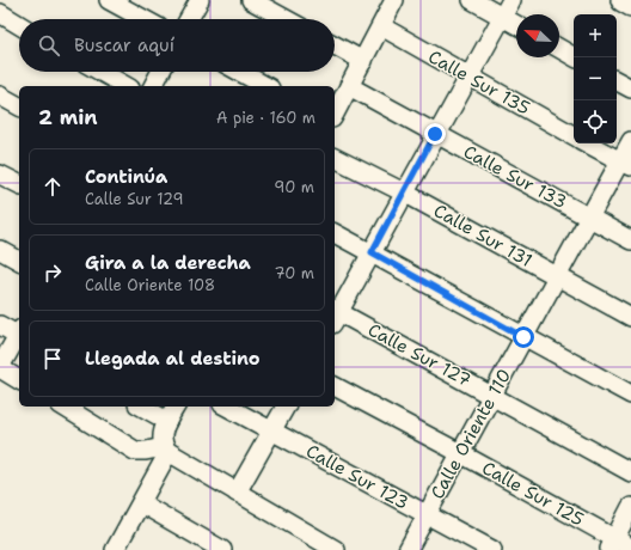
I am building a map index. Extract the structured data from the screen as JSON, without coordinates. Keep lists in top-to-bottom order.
{
  "streets": {
    "street": [
      "Calle Sur 135",
      "Calle Sur 133",
      "Calle Sur 131",
      "Calle Sur 127",
      "Calle Oriente 110",
      "Calle Sur 123",
      "Calle Sur 125"
    ]
  },
  "crossings": [
    ["Calle Sur 133", "Calle Oriente 110"],
    ["Calle Sur 131", "Calle Oriente 110"],
    ["Calle Sur 127", "Calle Oriente 110"],
    ["Calle Oriente 110", "Calle Sur 123"],
    ["Calle Oriente 110", "Calle Sur 125"]
  ],
  "north": "top left",
  "page": {
    "map_buttons": ["+", "−"],
    "search": "Buscar aquí",
    "heading": ["2 min", "A pie · 160 m"],
    "list": [
      ["Continúa", "Calle Sur 129", "90 m"],
      ["Gira a la derecha", "Calle Oriente 108", "70 m"],
      "Llegada al destino"
    ]
  }
}
